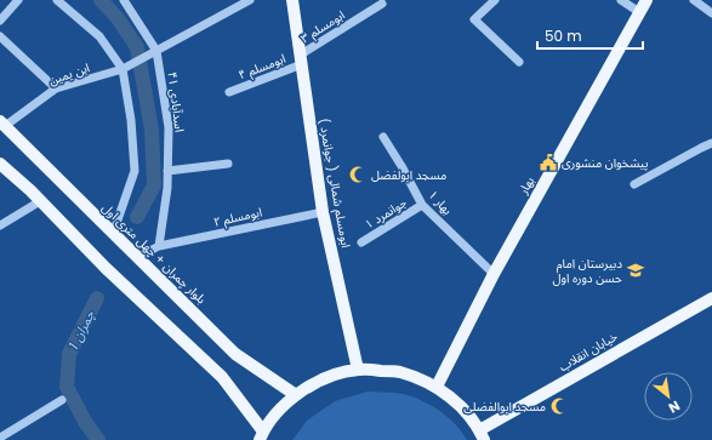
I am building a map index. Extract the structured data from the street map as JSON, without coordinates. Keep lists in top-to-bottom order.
{
  "streets": {
    "main road": [
      "ابومسلم شمالی ( جوانمرد )",
      "بهار",
      "بلوار چمران + چهل متری اول",
      "خیابان انقلاب"
    ],
    "street": [
      "ابومسلم ۳",
      "ابومسلم ۴",
      "ابن یمین",
      "اسدآبادی ۴۱",
      "بهار ۱",
      "جوانمرد ۱",
      "ابومسلم ۲"
    ]
  },
  "crossings": [
    ["ابومسلم ۳", "ابومسلم ۴"],
    ["ابومسلم ۳", "ابومسلم شمالی ( جوانمرد )"],
    ["ابومسلم ۴", "ابومسلم شمالی ( جوانمرد )"],
    ["ابن یمین", "اسدآبادی ۴۱"],
    ["ابن یمین", "بلوار چمران + چهل متری اول"],
    ["اسدآبادی ۴۱", "ابومسلم ۲"],
    ["ابومسلم شمالی ( جوانمرد )", "ابومسلم ۲"],
    ["بهار", "بهار ۱"],
    ["بهار ۱", "جوانمرد ۱"],
    ["ابومسلم ۲", "بلوار چمران + چهل متری اول"]
  ],
  "water": ["چمران 1"],
  "places": {
    "public building": ["پیشخوان منشوری"],
    "mosque": ["مسجد ابولفضل", "مسجد ابوالفضلی"],
    "school or university": ["دبیرستان امام حسن دوره اول"]
  },
  "scale_bar": "50 m",
  "north": "bottom right"
}
